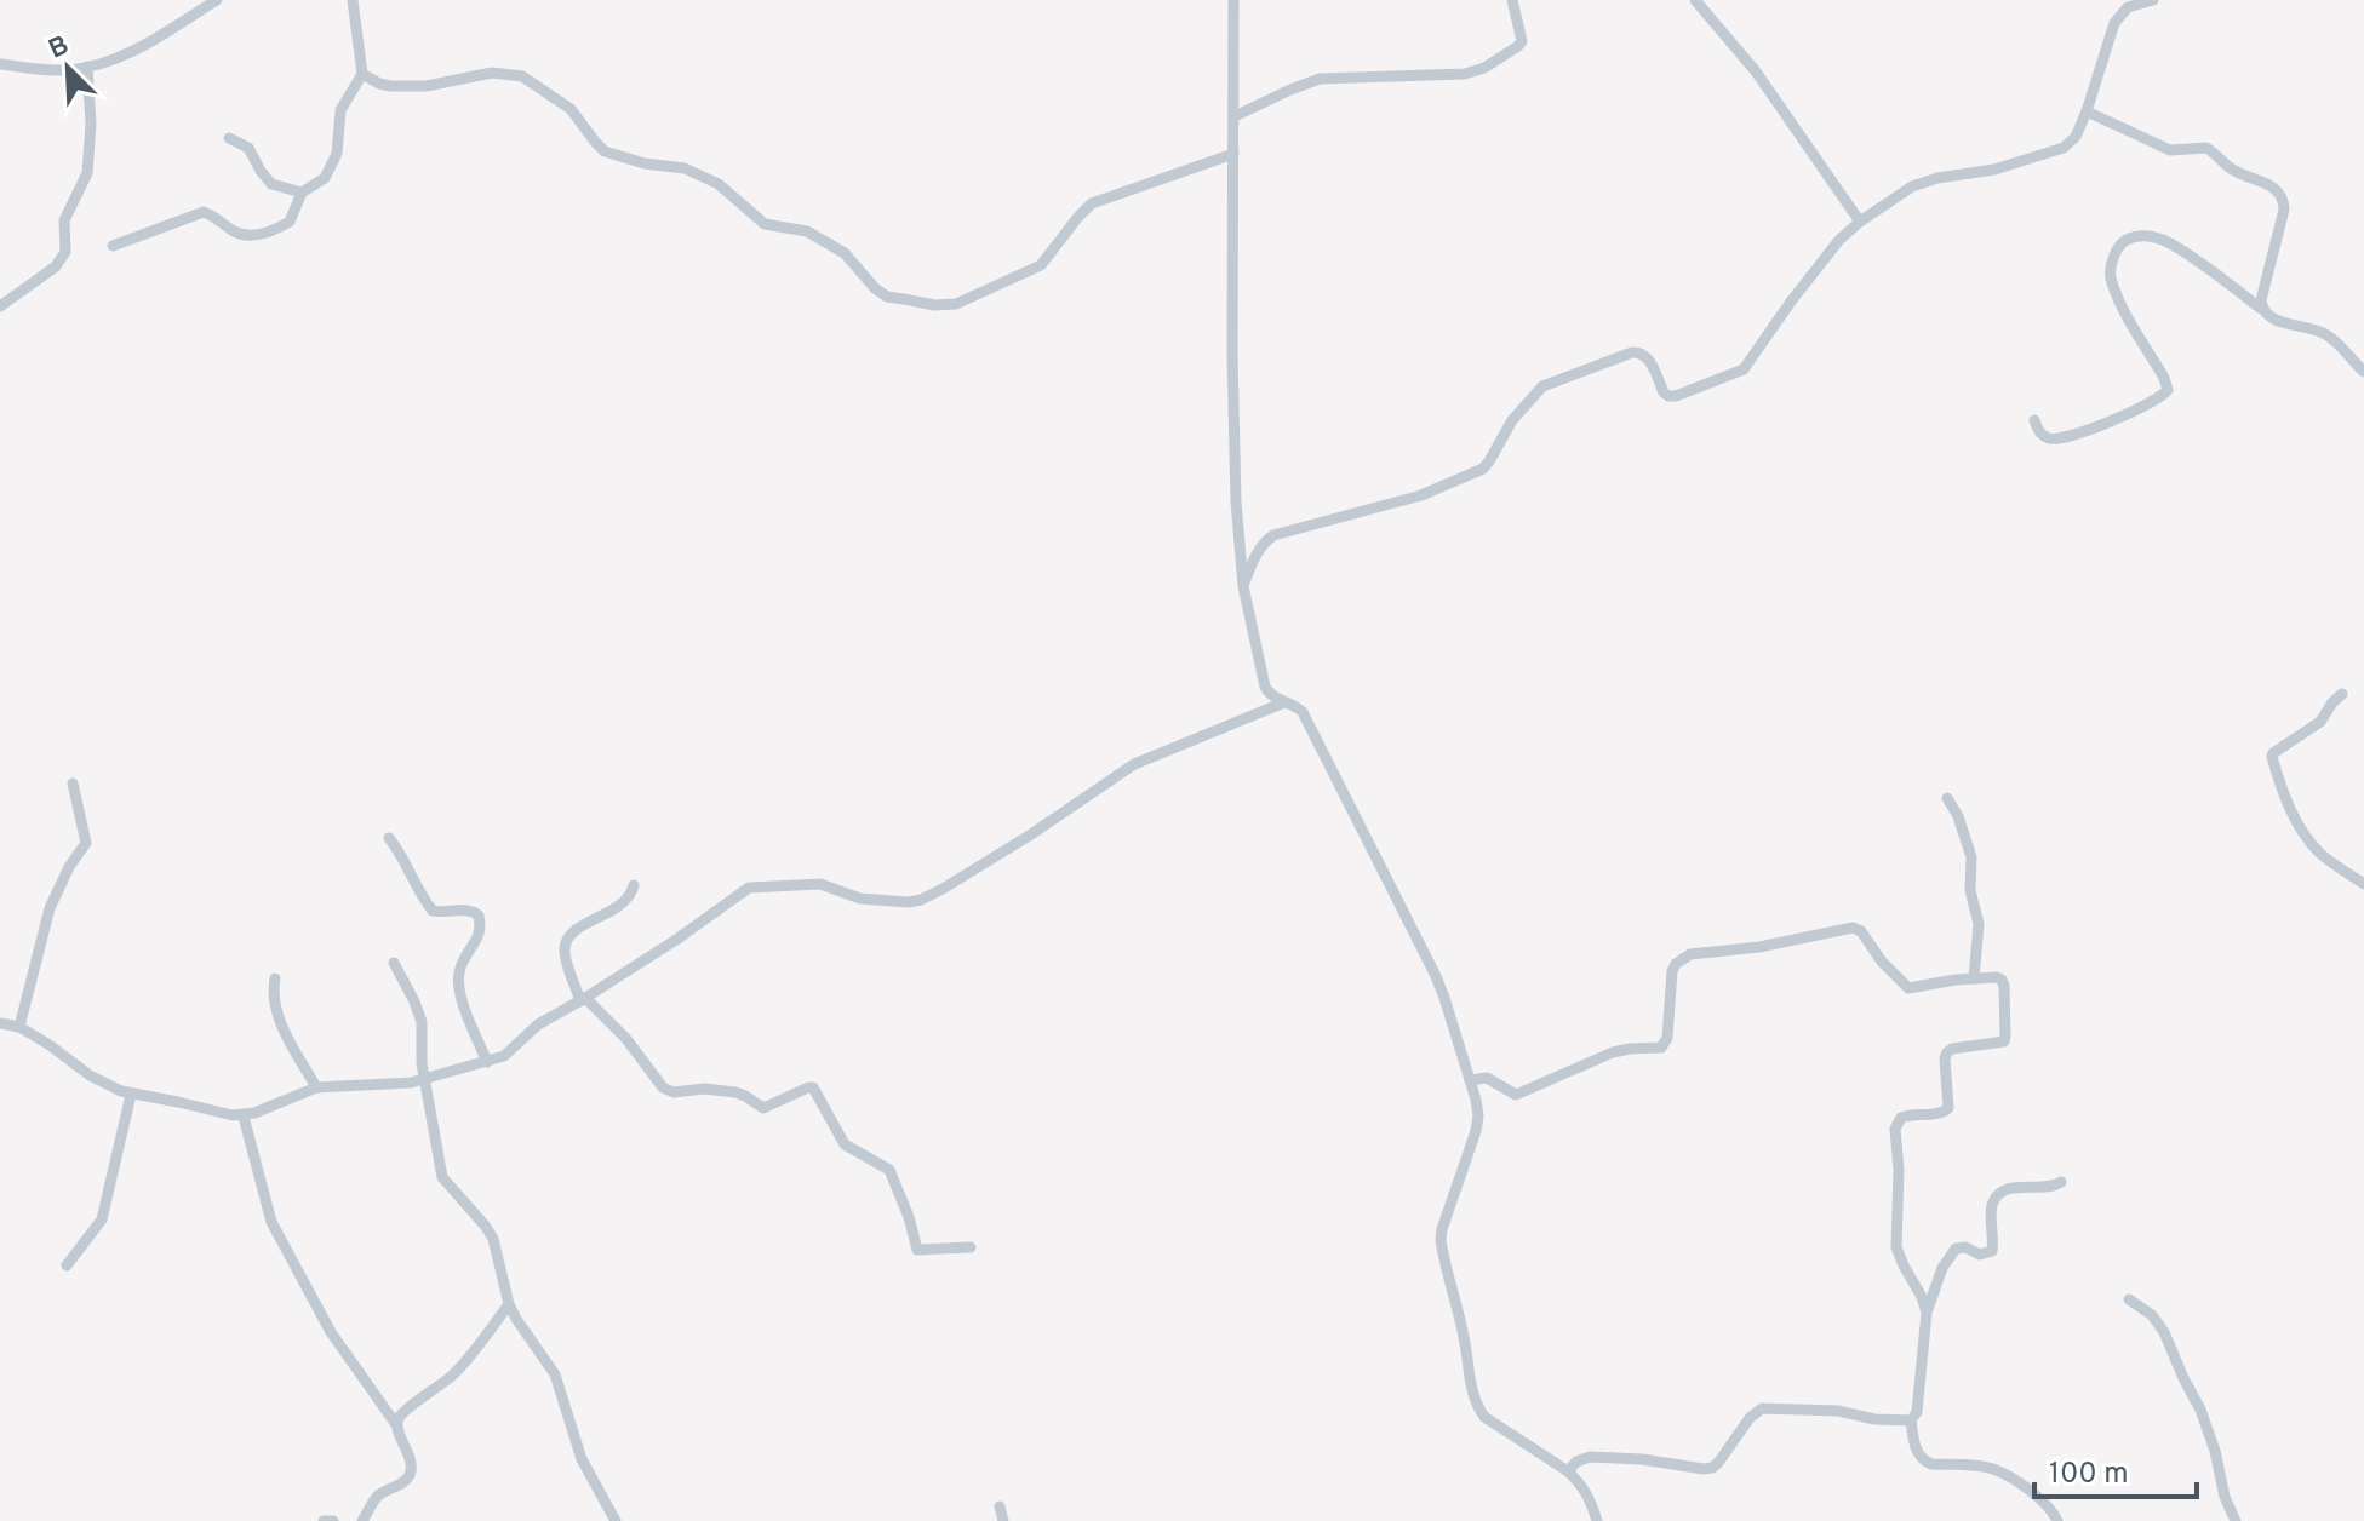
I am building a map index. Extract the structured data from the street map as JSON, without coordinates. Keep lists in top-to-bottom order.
{
  "scale_bar": "100 m",
  "north": "top left"
}
